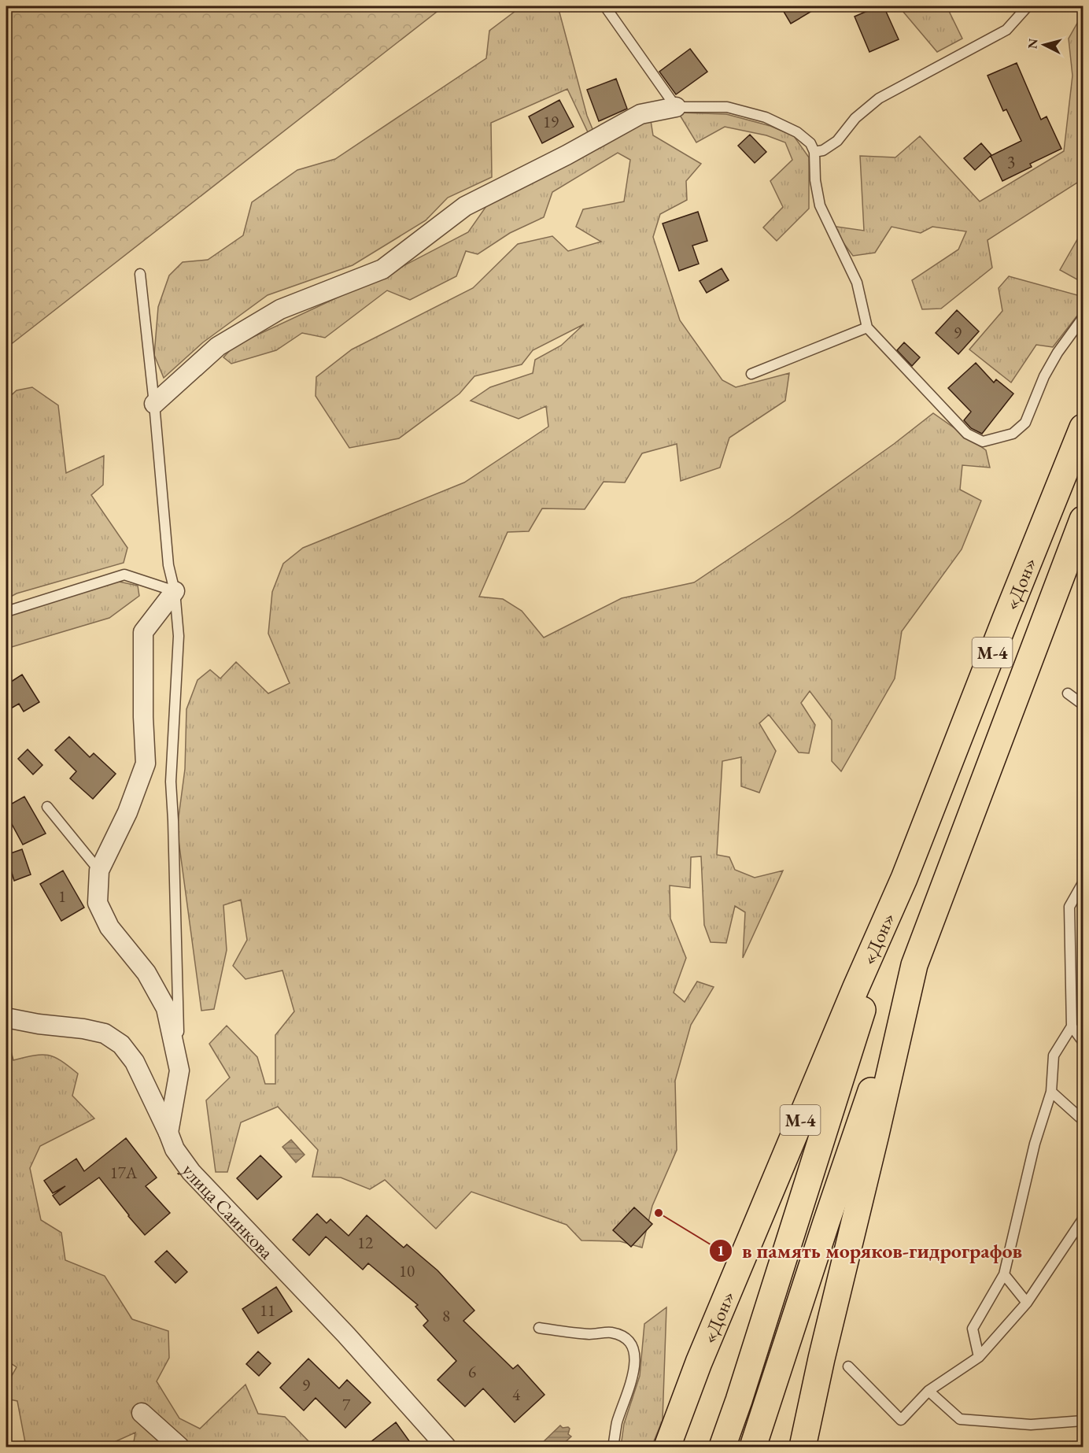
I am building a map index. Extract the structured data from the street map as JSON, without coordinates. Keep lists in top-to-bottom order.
{
  "streets": {
    "highway": ["«Дон»", "М-4"],
    "street": ["улица Саинкова"]
  },
  "places": ["в память моряков-гидрографов"],
  "house_numbers": [
    "19",
    "3",
    "9",
    "1",
    "17А",
    "12",
    "10",
    "11",
    "8",
    "6",
    "9",
    "4",
    "7"
  ],
  "north": "left"
}
